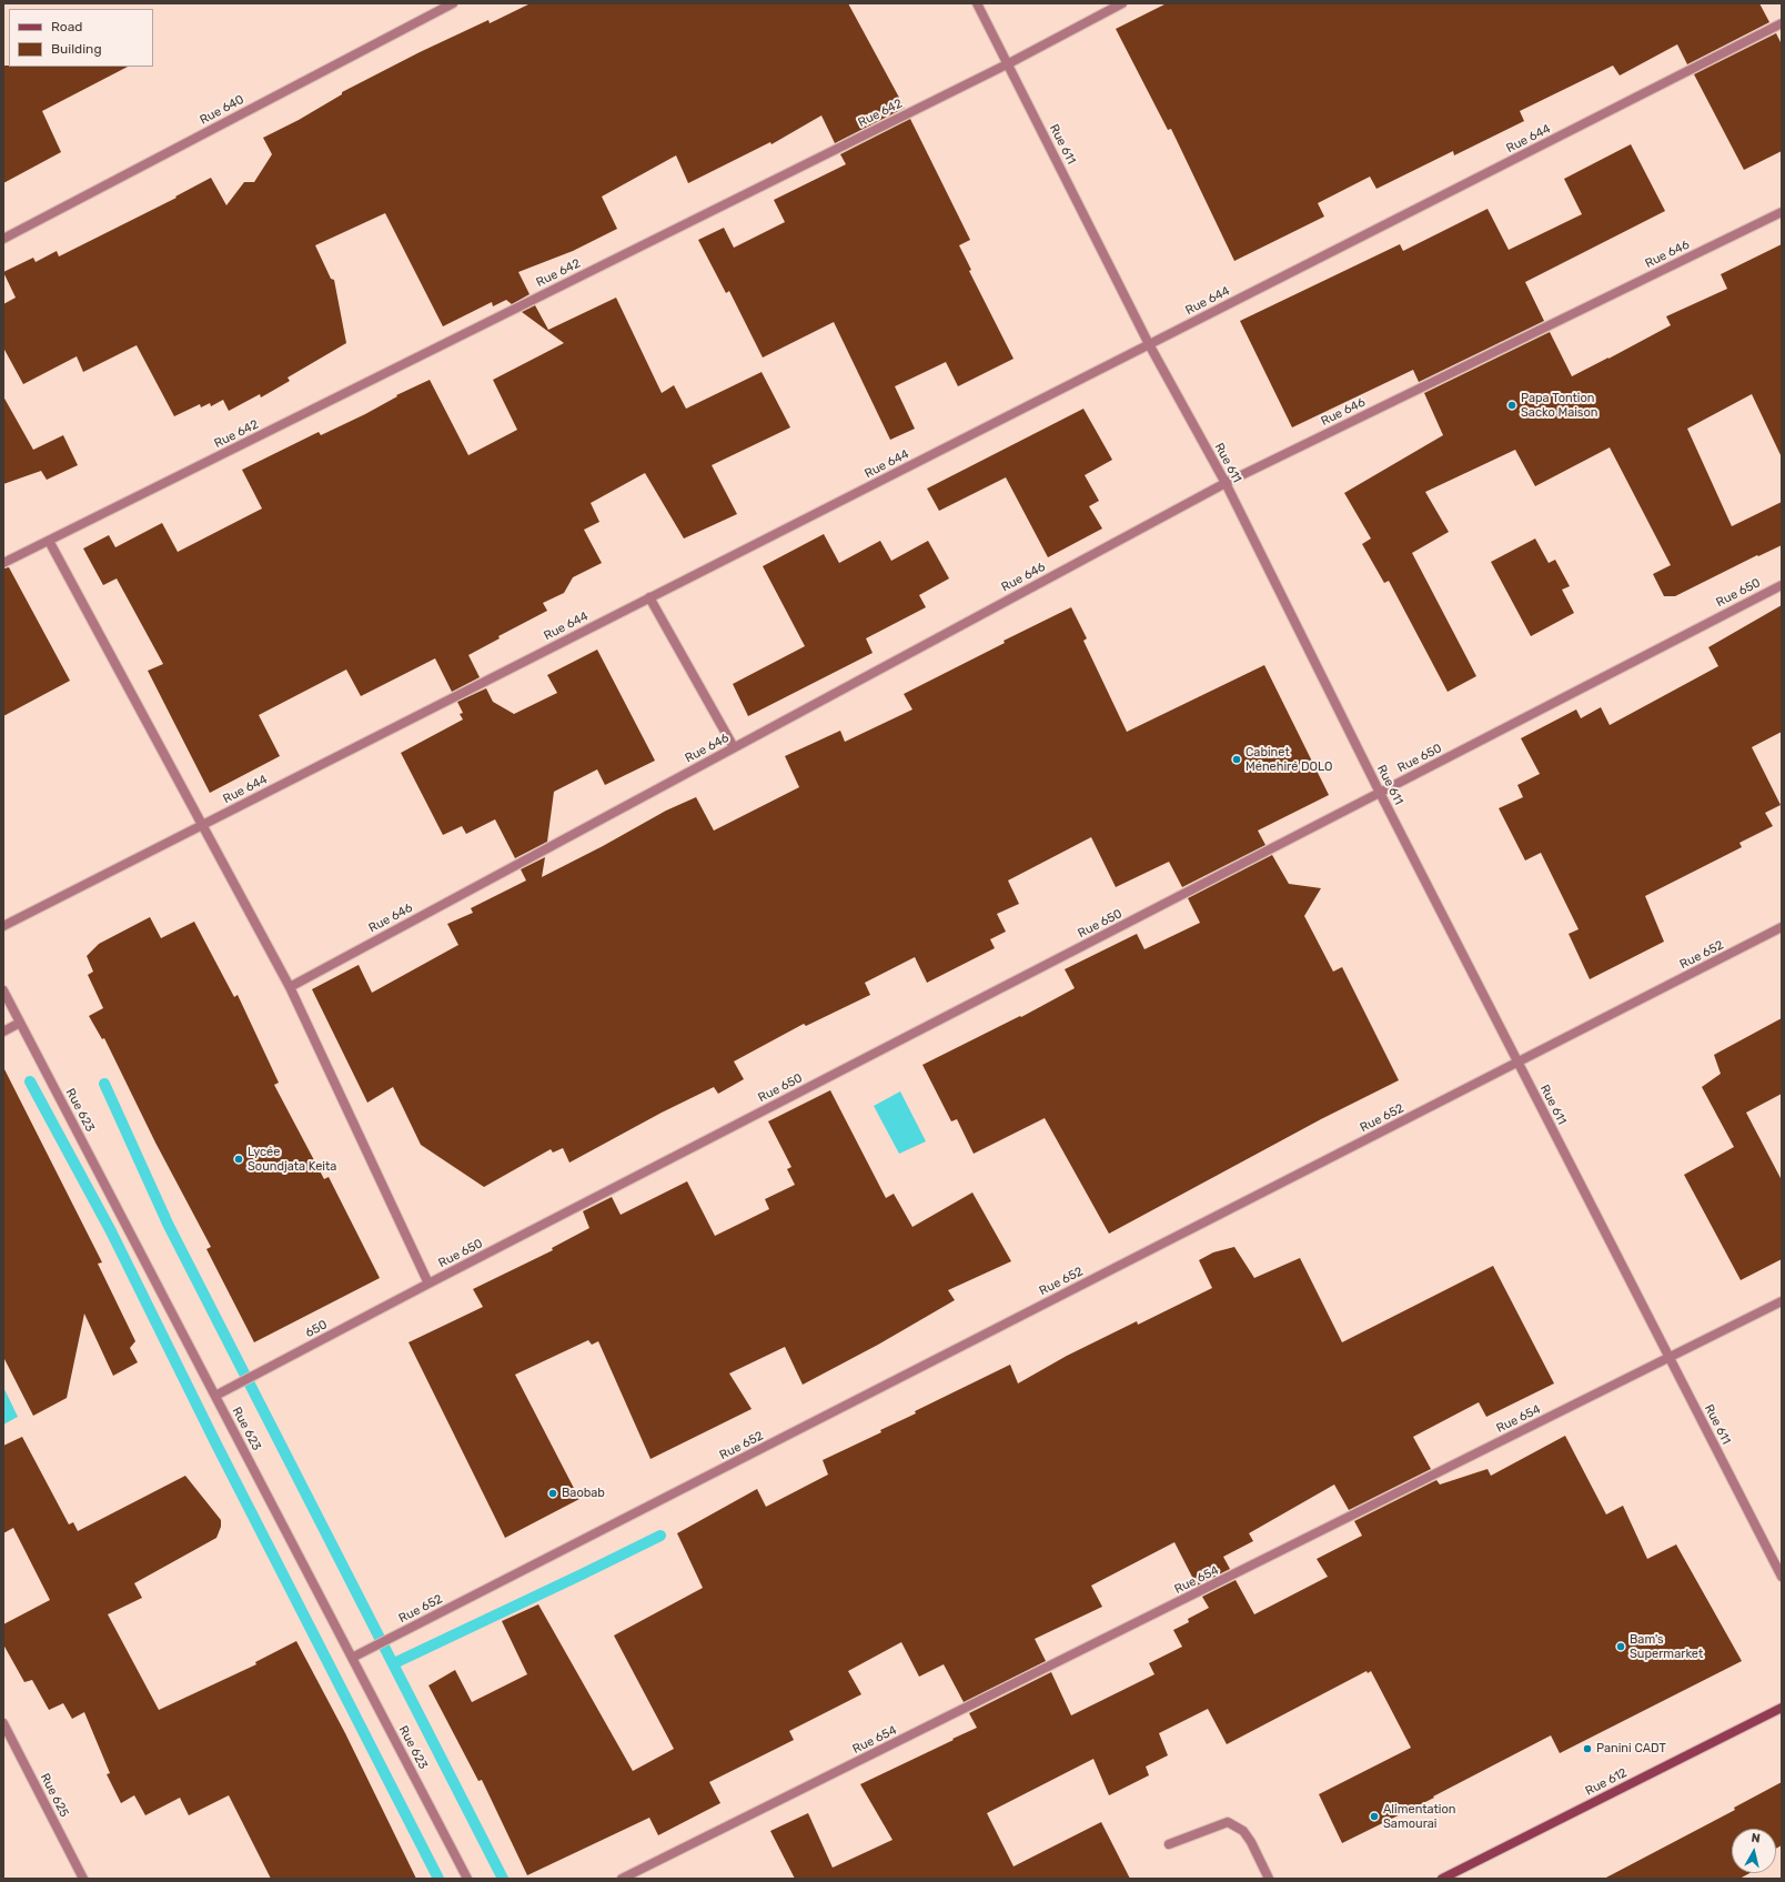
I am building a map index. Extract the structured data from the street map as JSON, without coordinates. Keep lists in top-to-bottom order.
{
  "streets": {
    "street": [
      "Rue 640",
      "Rue 642",
      "Rue 644",
      "Rue 611",
      "Rue 646",
      "Rue 650",
      "Rue 652",
      "Rue 623",
      "650",
      "Rue 654",
      "Rue 612",
      "Rue 625"
    ]
  },
  "crossings": [
    ["Rue 642", "Rue 611"],
    ["Rue 644", "Rue 611"],
    ["Rue 611", "Rue 646"],
    ["Rue 611", "Rue 650"],
    ["Rue 611", "Rue 652"],
    ["Rue 611", "Rue 654"],
    ["Rue 650", "650"],
    ["Rue 652", "Rue 623"],
    ["Rue 623", "650"]
  ],
  "places": [
    "Papa Tontion Sacko Maison",
    "Cabinet Ménehiré DOLO",
    "Lycée Soundjata Keita",
    "Baobab",
    "Bam's Supermarket",
    "Panini CADT",
    "Alimentation Samourai"
  ],
  "legend": ["Road", "Building"],
  "north": "top"
}
